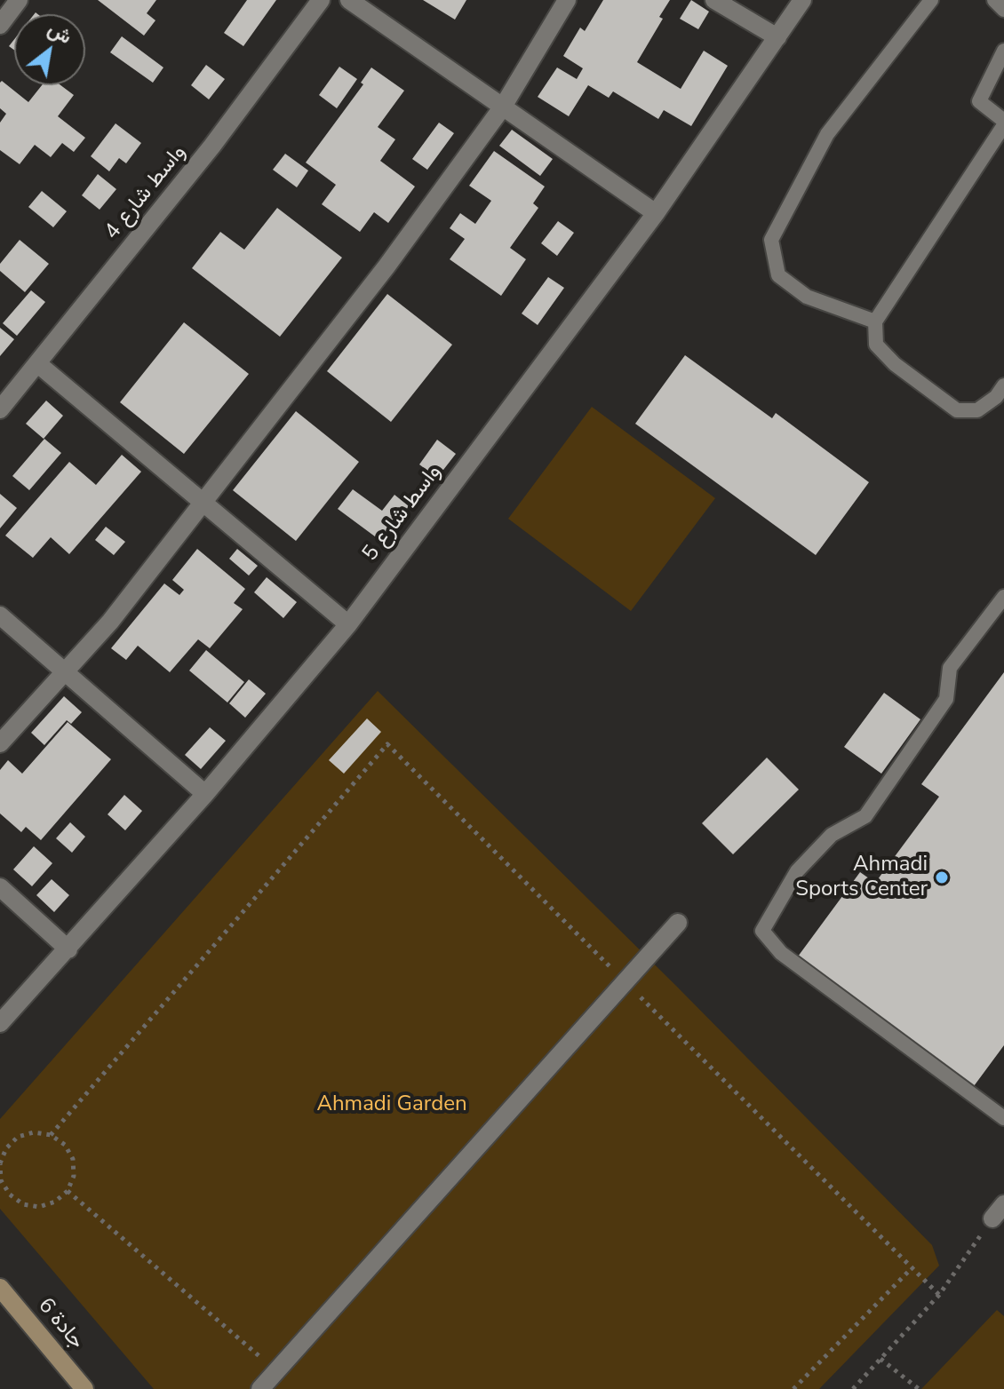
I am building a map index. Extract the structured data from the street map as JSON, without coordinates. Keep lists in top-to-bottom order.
{
  "streets": {
    "main road": ["جادة 6"],
    "street": ["واسط شارع 4", "واسط شارع 5"]
  },
  "parks": ["Ahmadi Garden"],
  "places": ["Ahmadi Sports Center"],
  "north": "top right"
}
